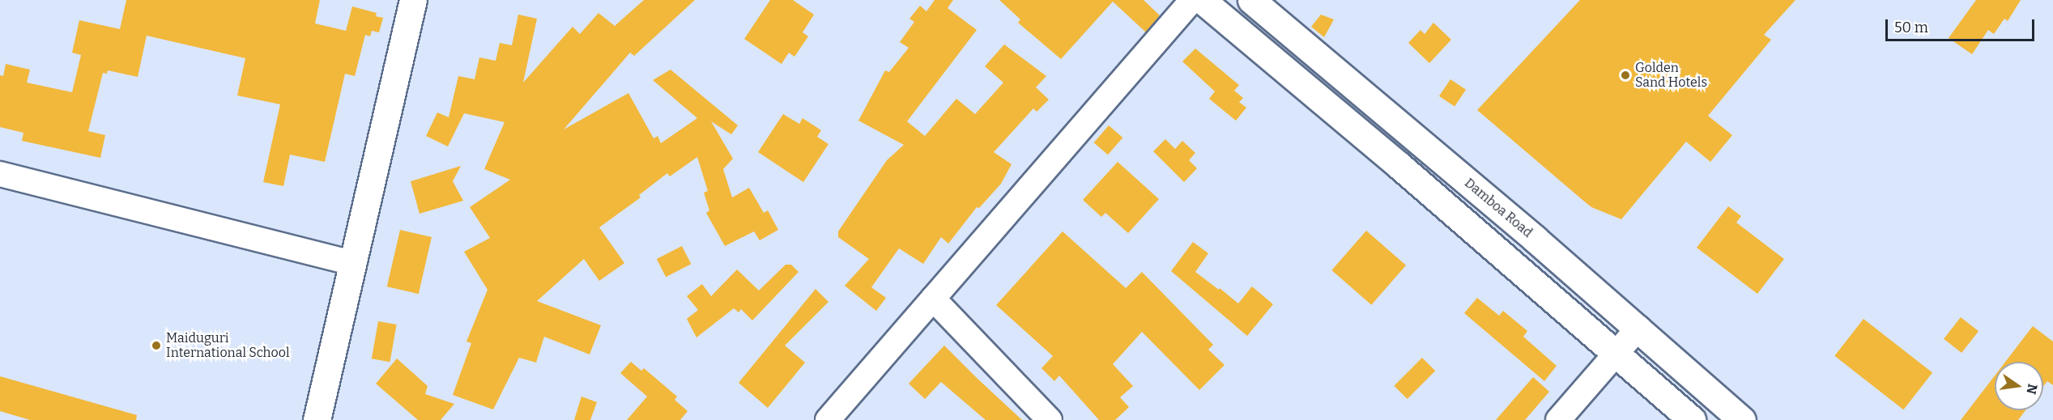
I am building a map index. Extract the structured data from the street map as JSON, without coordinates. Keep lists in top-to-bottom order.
{
  "streets": {
    "main road": ["Damboa Road"]
  },
  "places": ["Golden Sand Hotels", "Maiduguri International School"],
  "scale_bar": "50 m",
  "north": "right"
}
